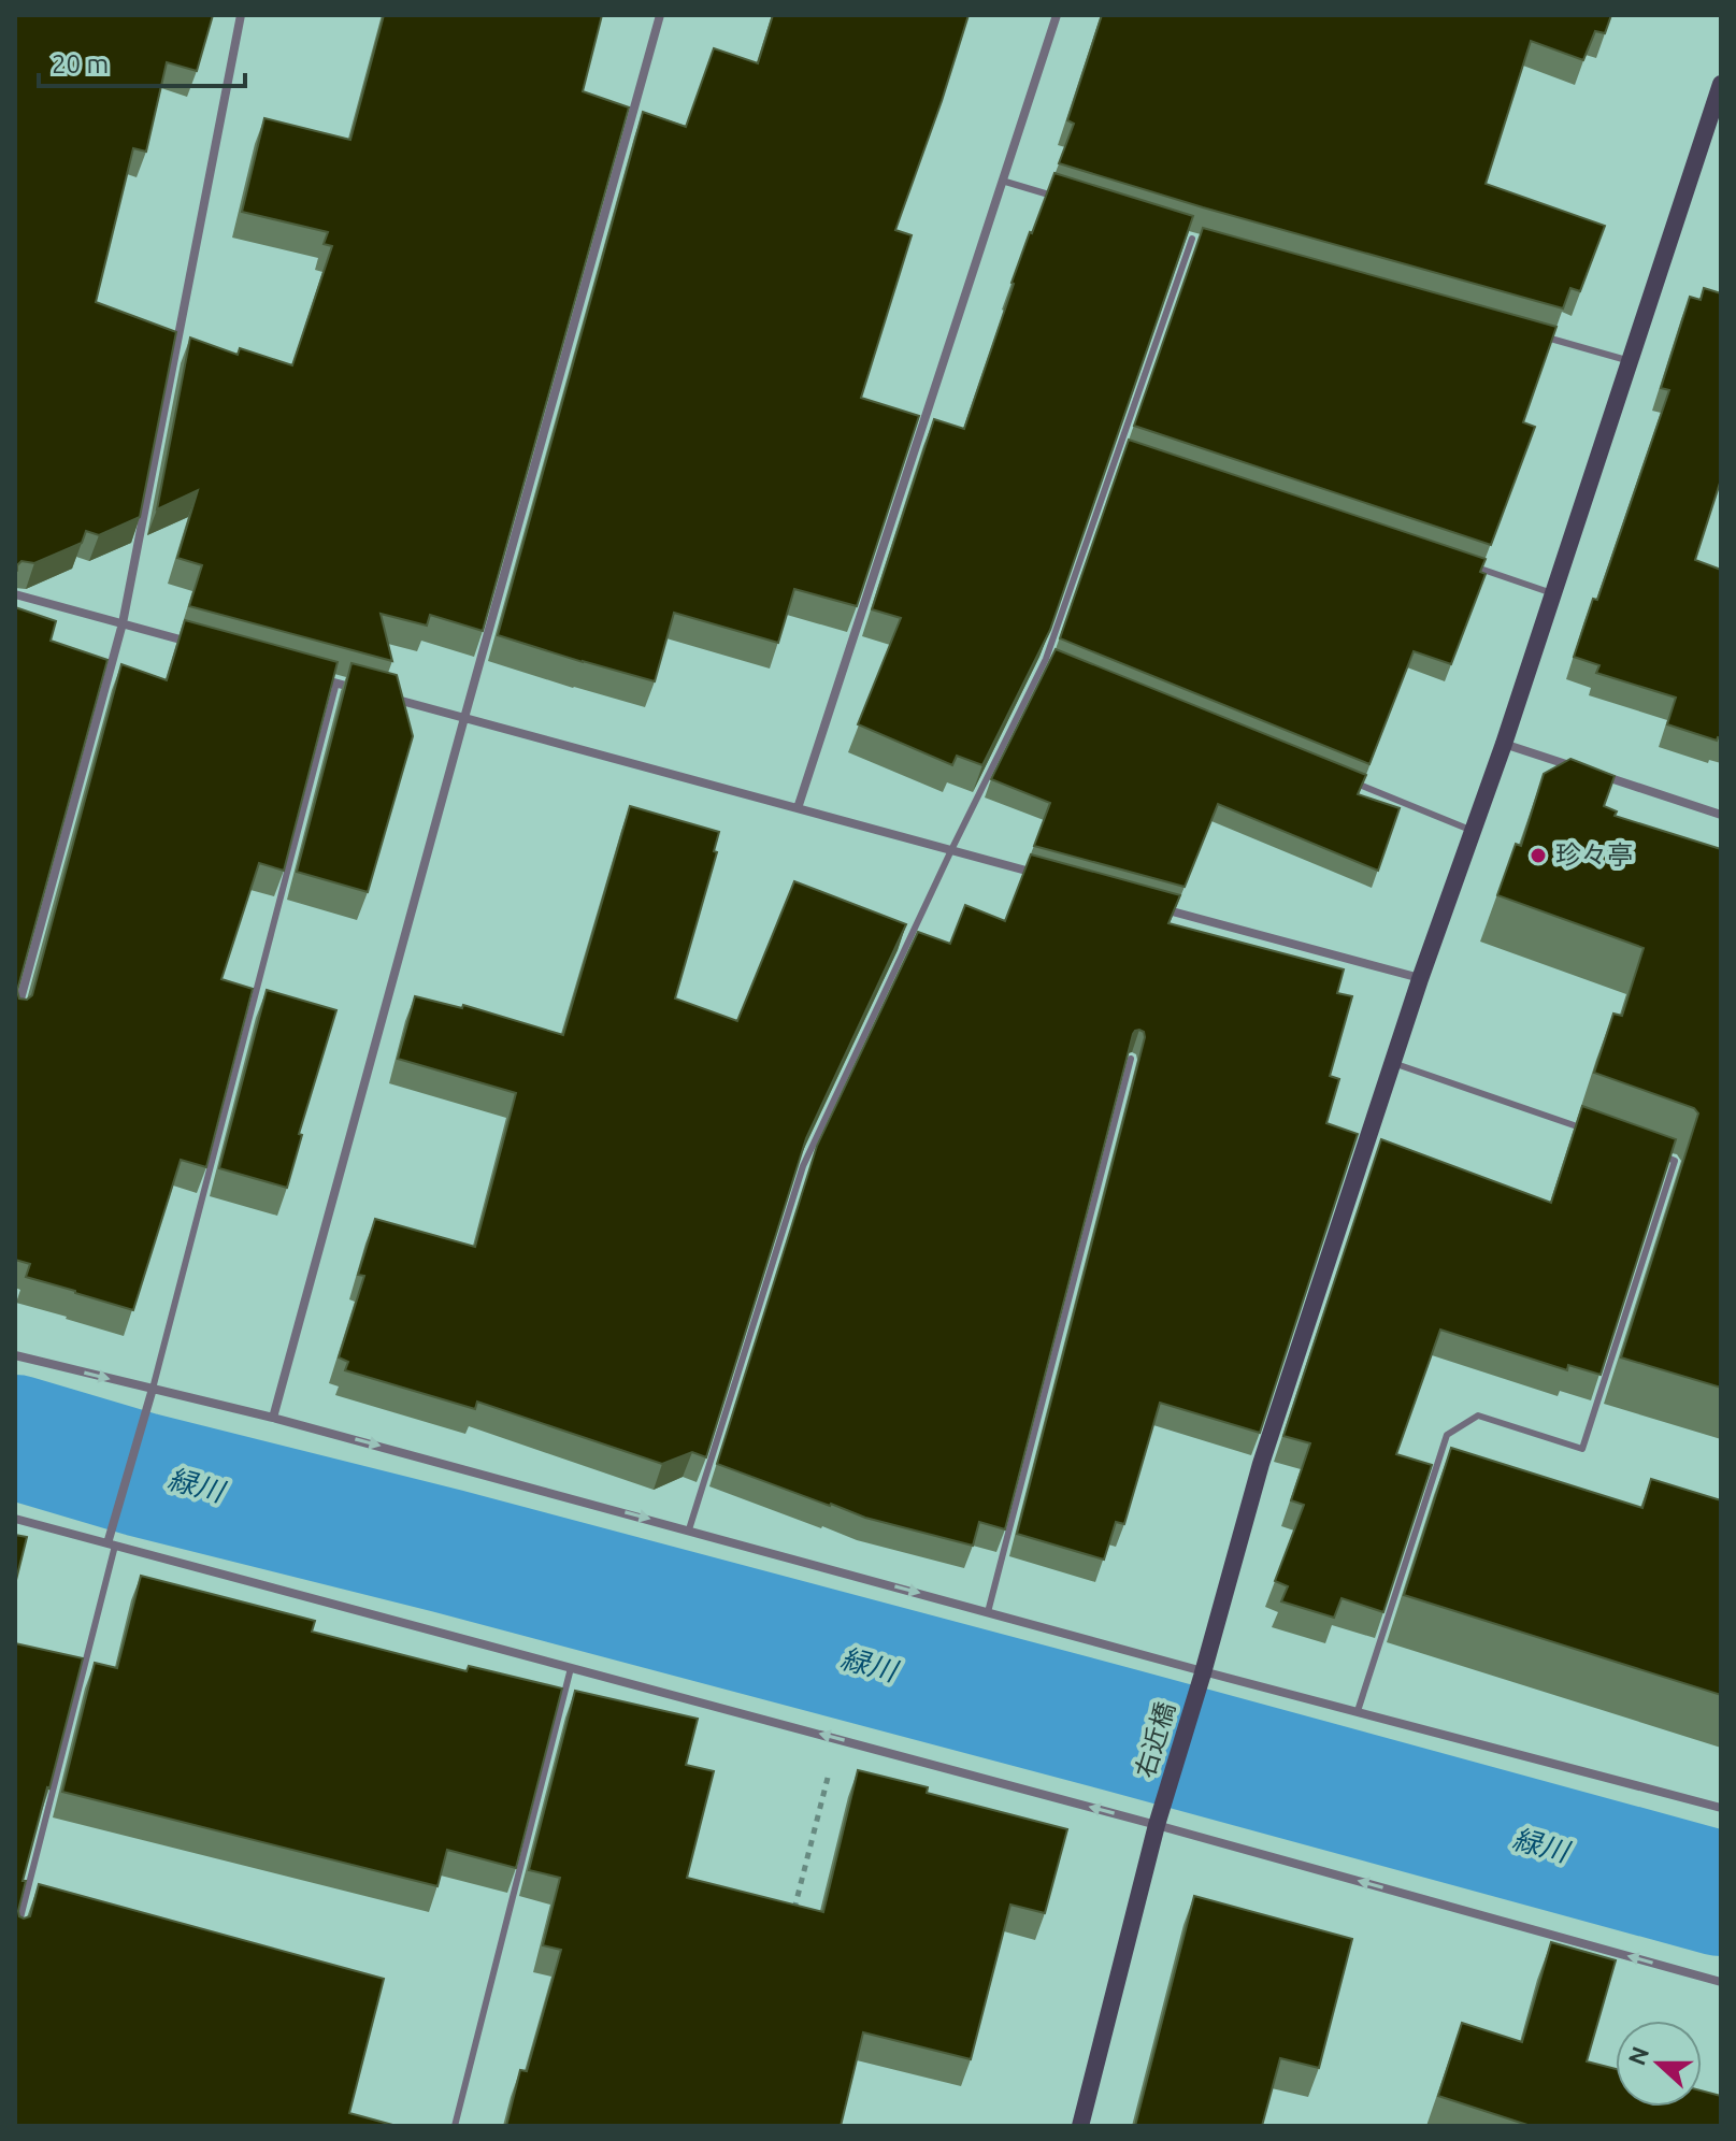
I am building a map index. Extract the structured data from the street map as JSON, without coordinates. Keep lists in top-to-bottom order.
{
  "streets": {
    "street": ["右近橋"]
  },
  "water": ["緑川"],
  "places": ["珍々亭"],
  "scale_bar": "20 m",
  "north": "left"
}
